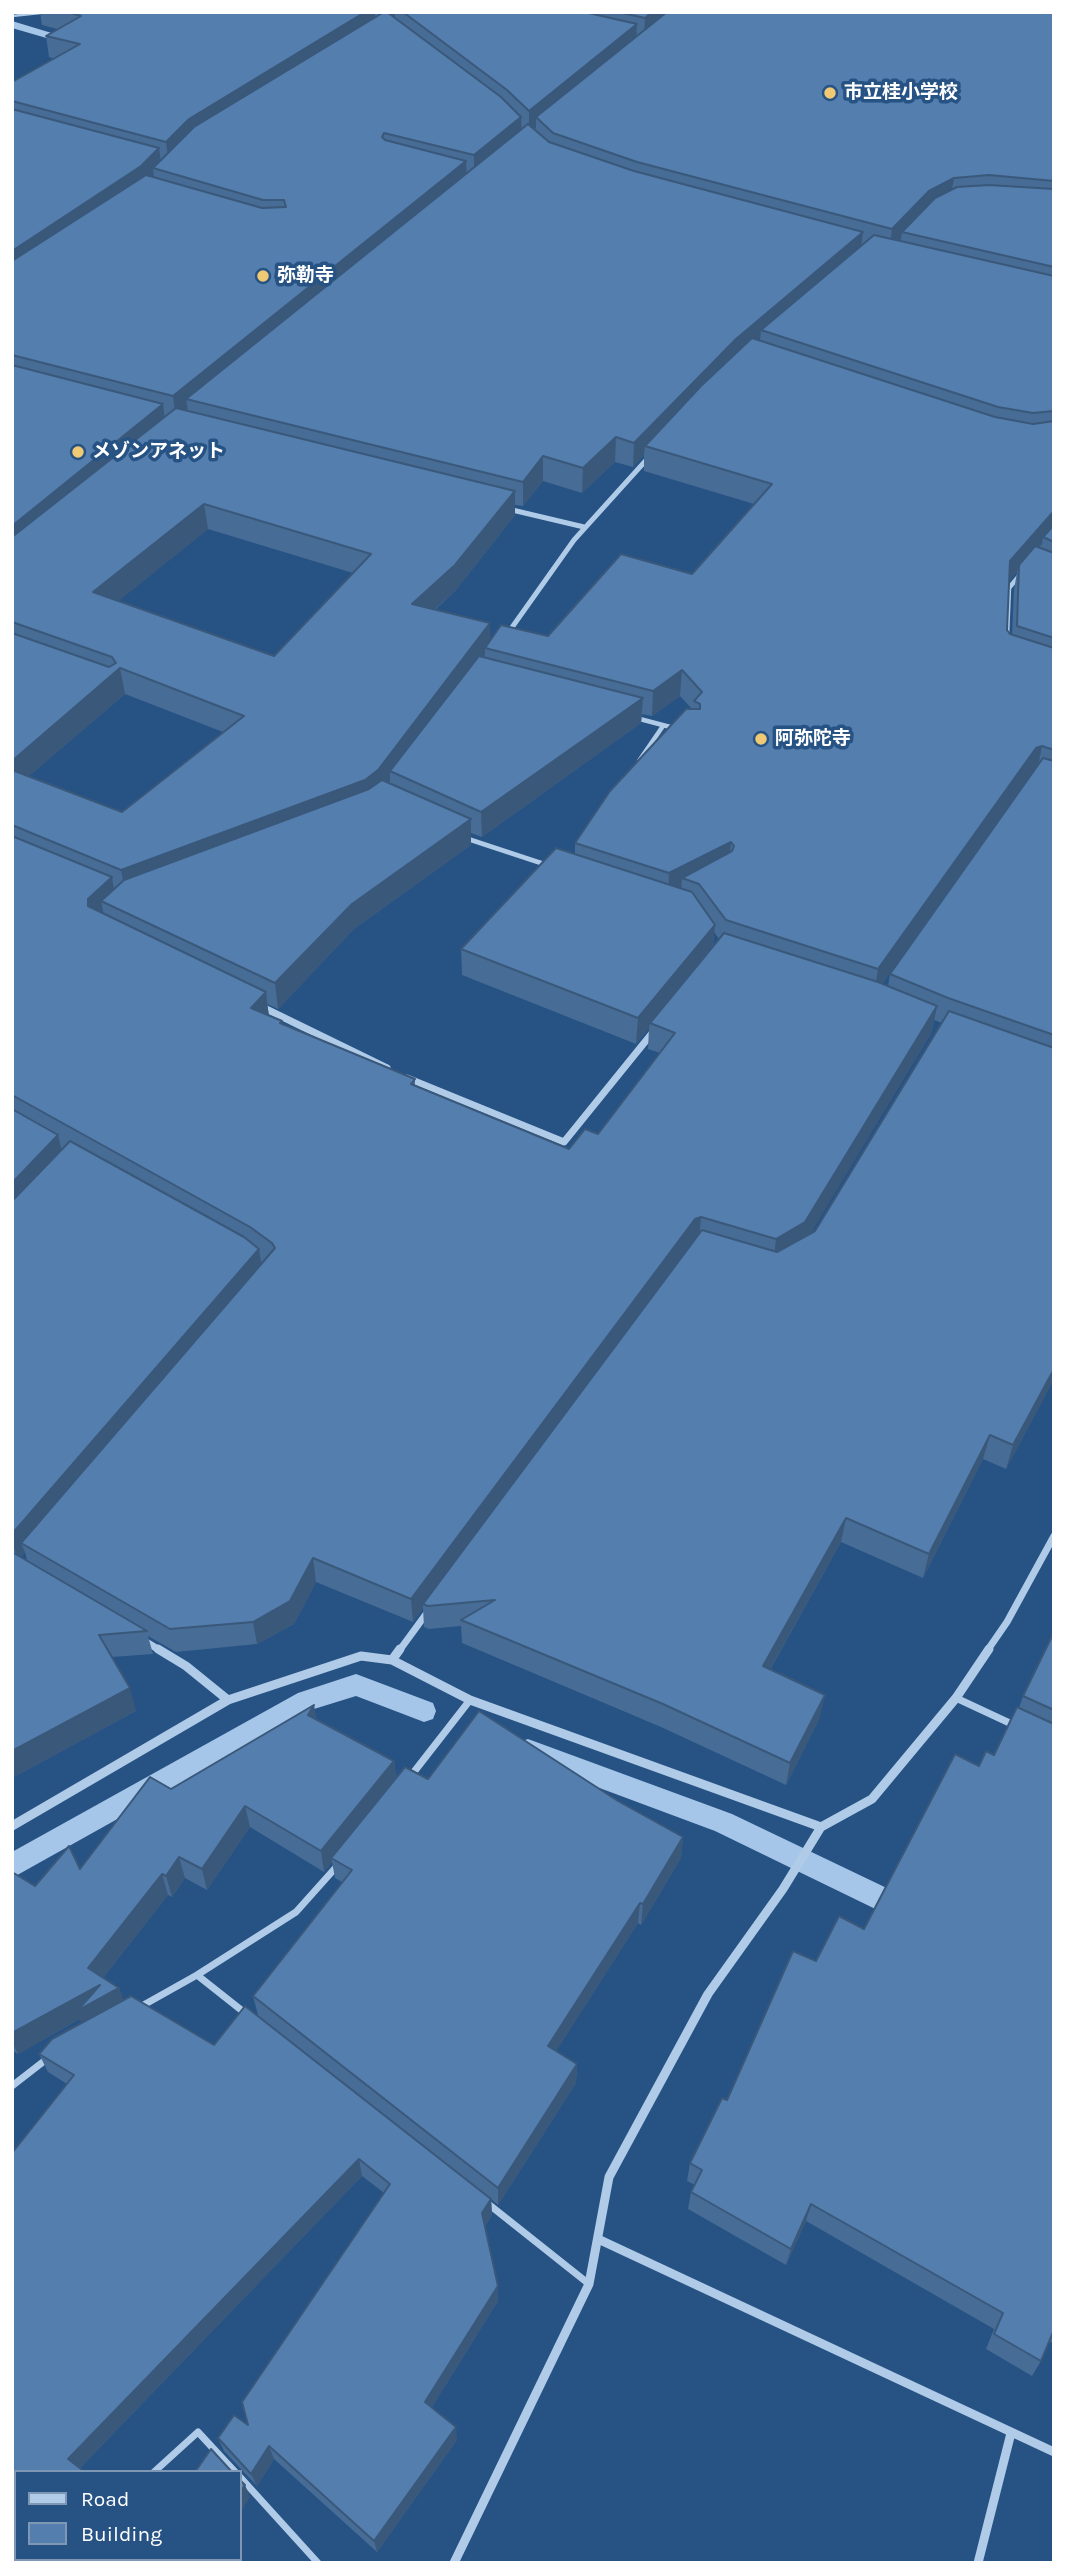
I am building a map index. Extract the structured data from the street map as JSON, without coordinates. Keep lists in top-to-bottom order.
{
  "places": [
    "市立桂小学校",
    "弥勒寺",
    "メゾンアネット",
    "阿弥陀寺"
  ],
  "legend": ["Road", "Building"]
}
